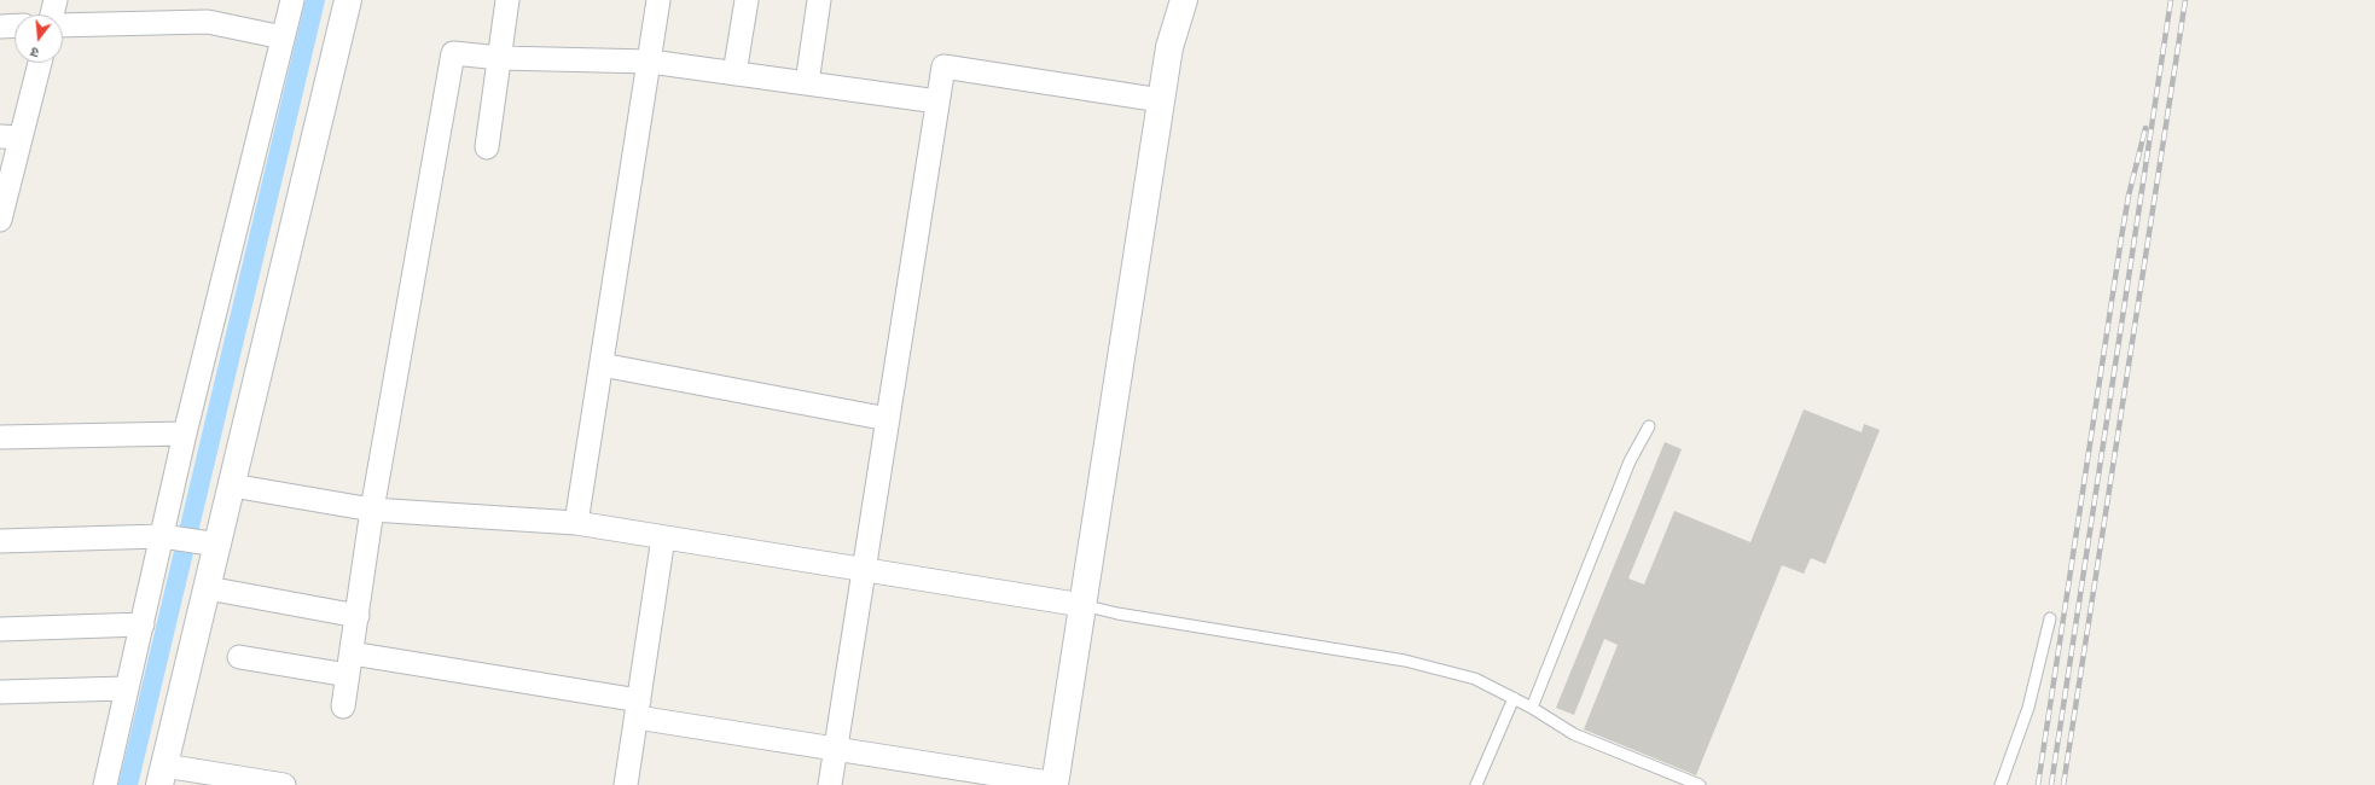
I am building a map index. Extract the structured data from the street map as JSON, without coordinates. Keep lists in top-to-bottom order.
{
  "north": "bottom"
}
